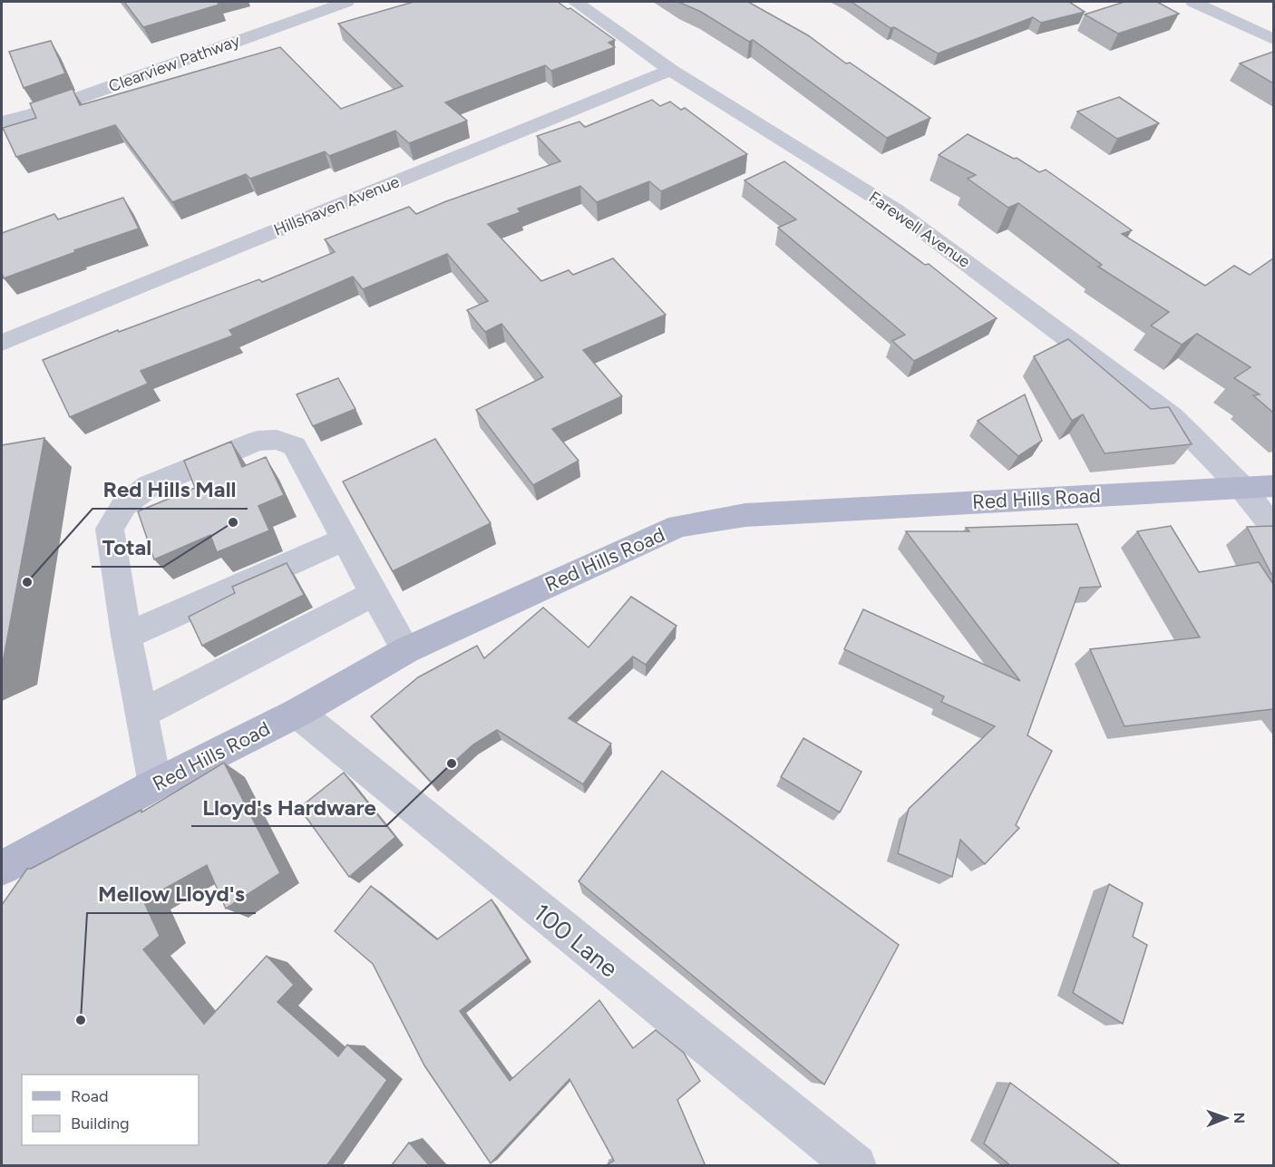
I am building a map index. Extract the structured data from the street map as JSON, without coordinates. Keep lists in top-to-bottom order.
{
  "streets": {
    "main road": ["Red Hills Road"],
    "street": [
      "Clearview Pathway",
      "Hillshaven Avenue",
      "Farewell Avenue",
      "100 Lane"
    ]
  },
  "crossings": [
    ["Hillshaven Avenue", "Farewell Avenue"],
    ["Farewell Avenue", "Red Hills Road"],
    ["Red Hills Road", "100 Lane"]
  ],
  "places": [
    "Total",
    "Red Hills Mall",
    "Lloyd's Hardware",
    "Mellow Lloyd's"
  ],
  "legend": ["Road", "Building"],
  "north": "right"
}
